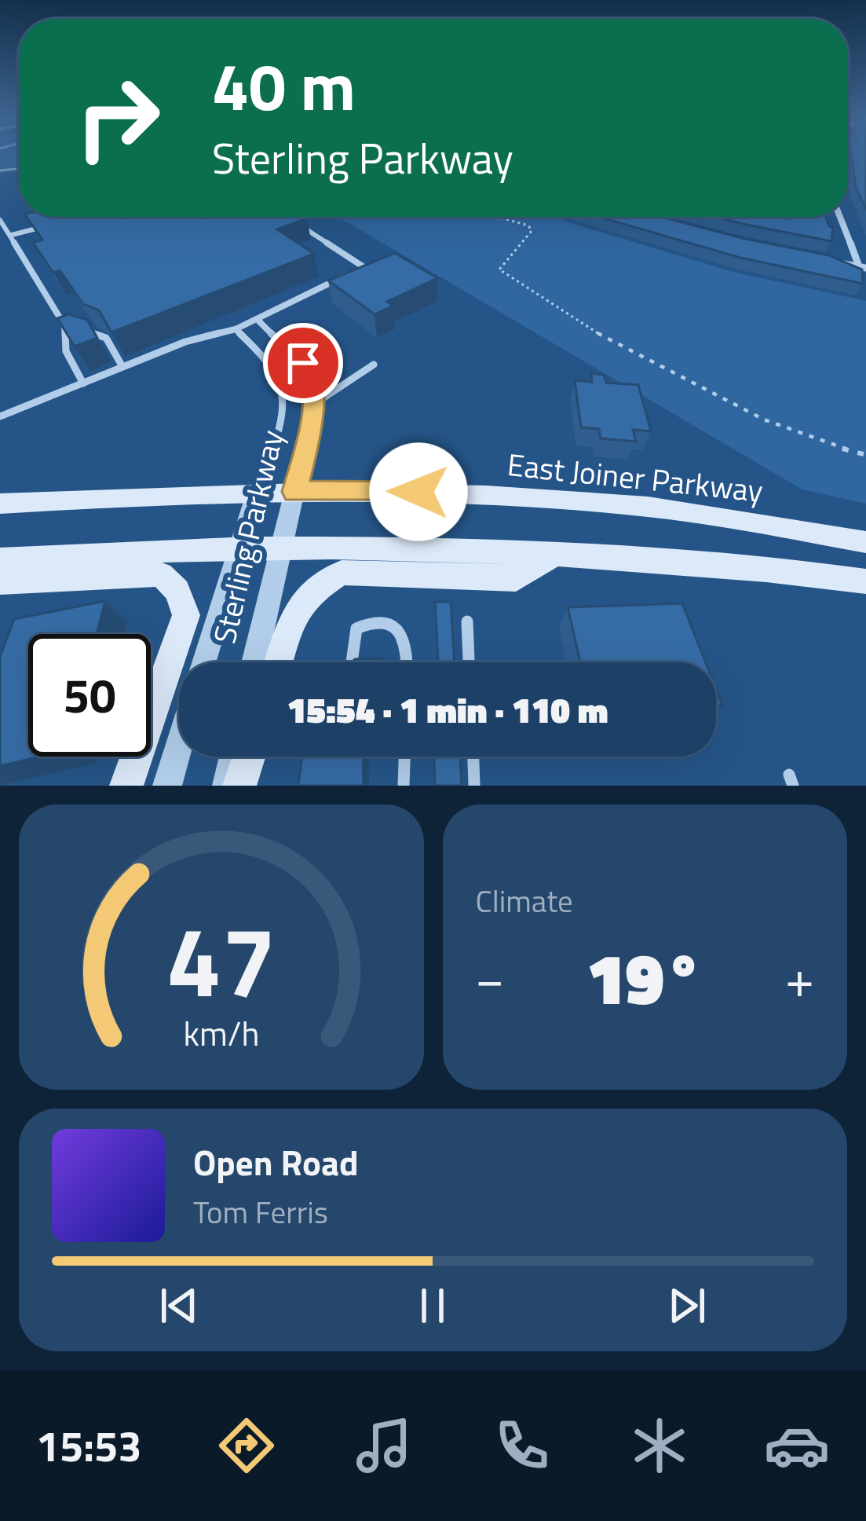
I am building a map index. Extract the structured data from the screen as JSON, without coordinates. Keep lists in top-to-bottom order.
{
  "streets": {
    "main road": ["East Joiner Parkway"],
    "street": ["Sterling Parkway"]
  },
  "crossings": [
    ["East Joiner Parkway", "Sterling Parkway"]
  ],
  "page": {
    "turn": ["40 m", "Sterling Parkway"],
    "limit": "50",
    "trip": "15:54 · 1 min · 110 m",
    "tile": "Climate",
    "heat": ["−", "19°", "+"],
    "song": ["Open Road", "Tom Ferris"],
    "tabs": "15:53",
    "gauge": ["47", "km/h"]
  }
}
